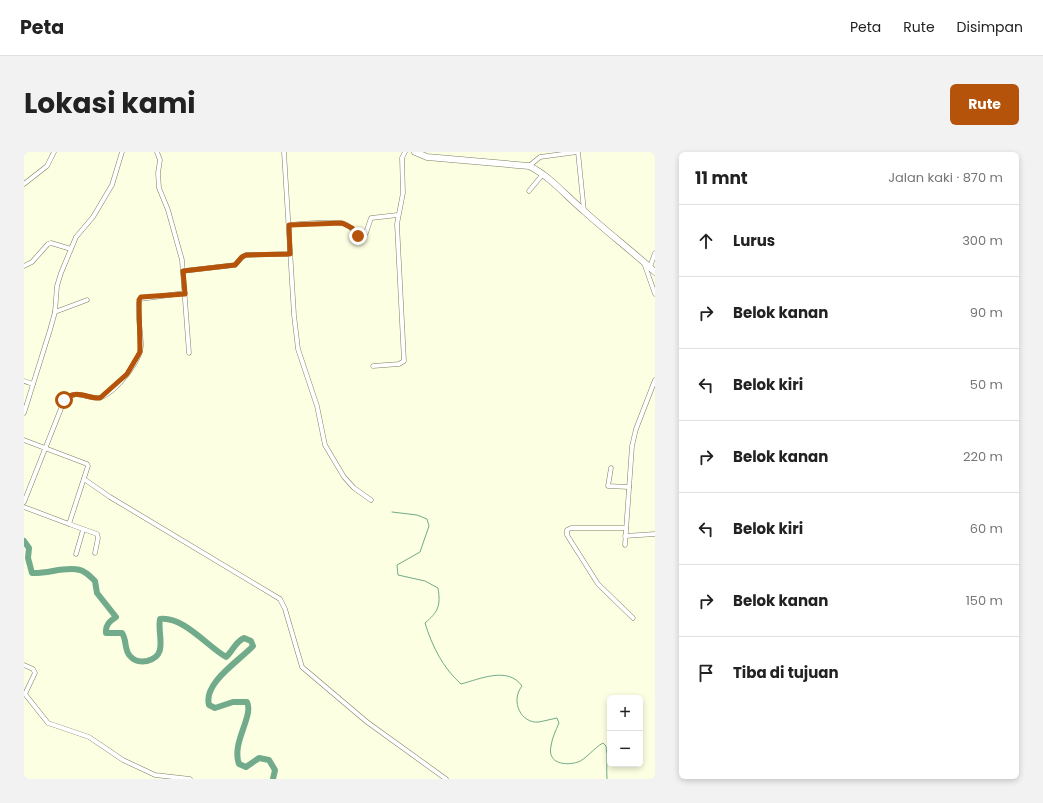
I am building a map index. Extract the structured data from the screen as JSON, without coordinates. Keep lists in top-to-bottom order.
{
  "page": {
    "header": "Peta",
    "nav": ["Peta", "Rute", "Disimpan"],
    "title": "Lokasi kami",
    "buttons": "Rute",
    "heading": ["11 mnt", "Jalan kaki · 870 m"],
    "list": [
      ["Lurus", "300 m"],
      ["Belok kanan", "90 m"],
      ["Belok kiri", "50 m"],
      ["Belok kanan", "220 m"],
      ["Belok kiri", "60 m"],
      ["Belok kanan", "150 m"],
      "Tiba di tujuan"
    ],
    "map_buttons": ["+", "−"]
  }
}
